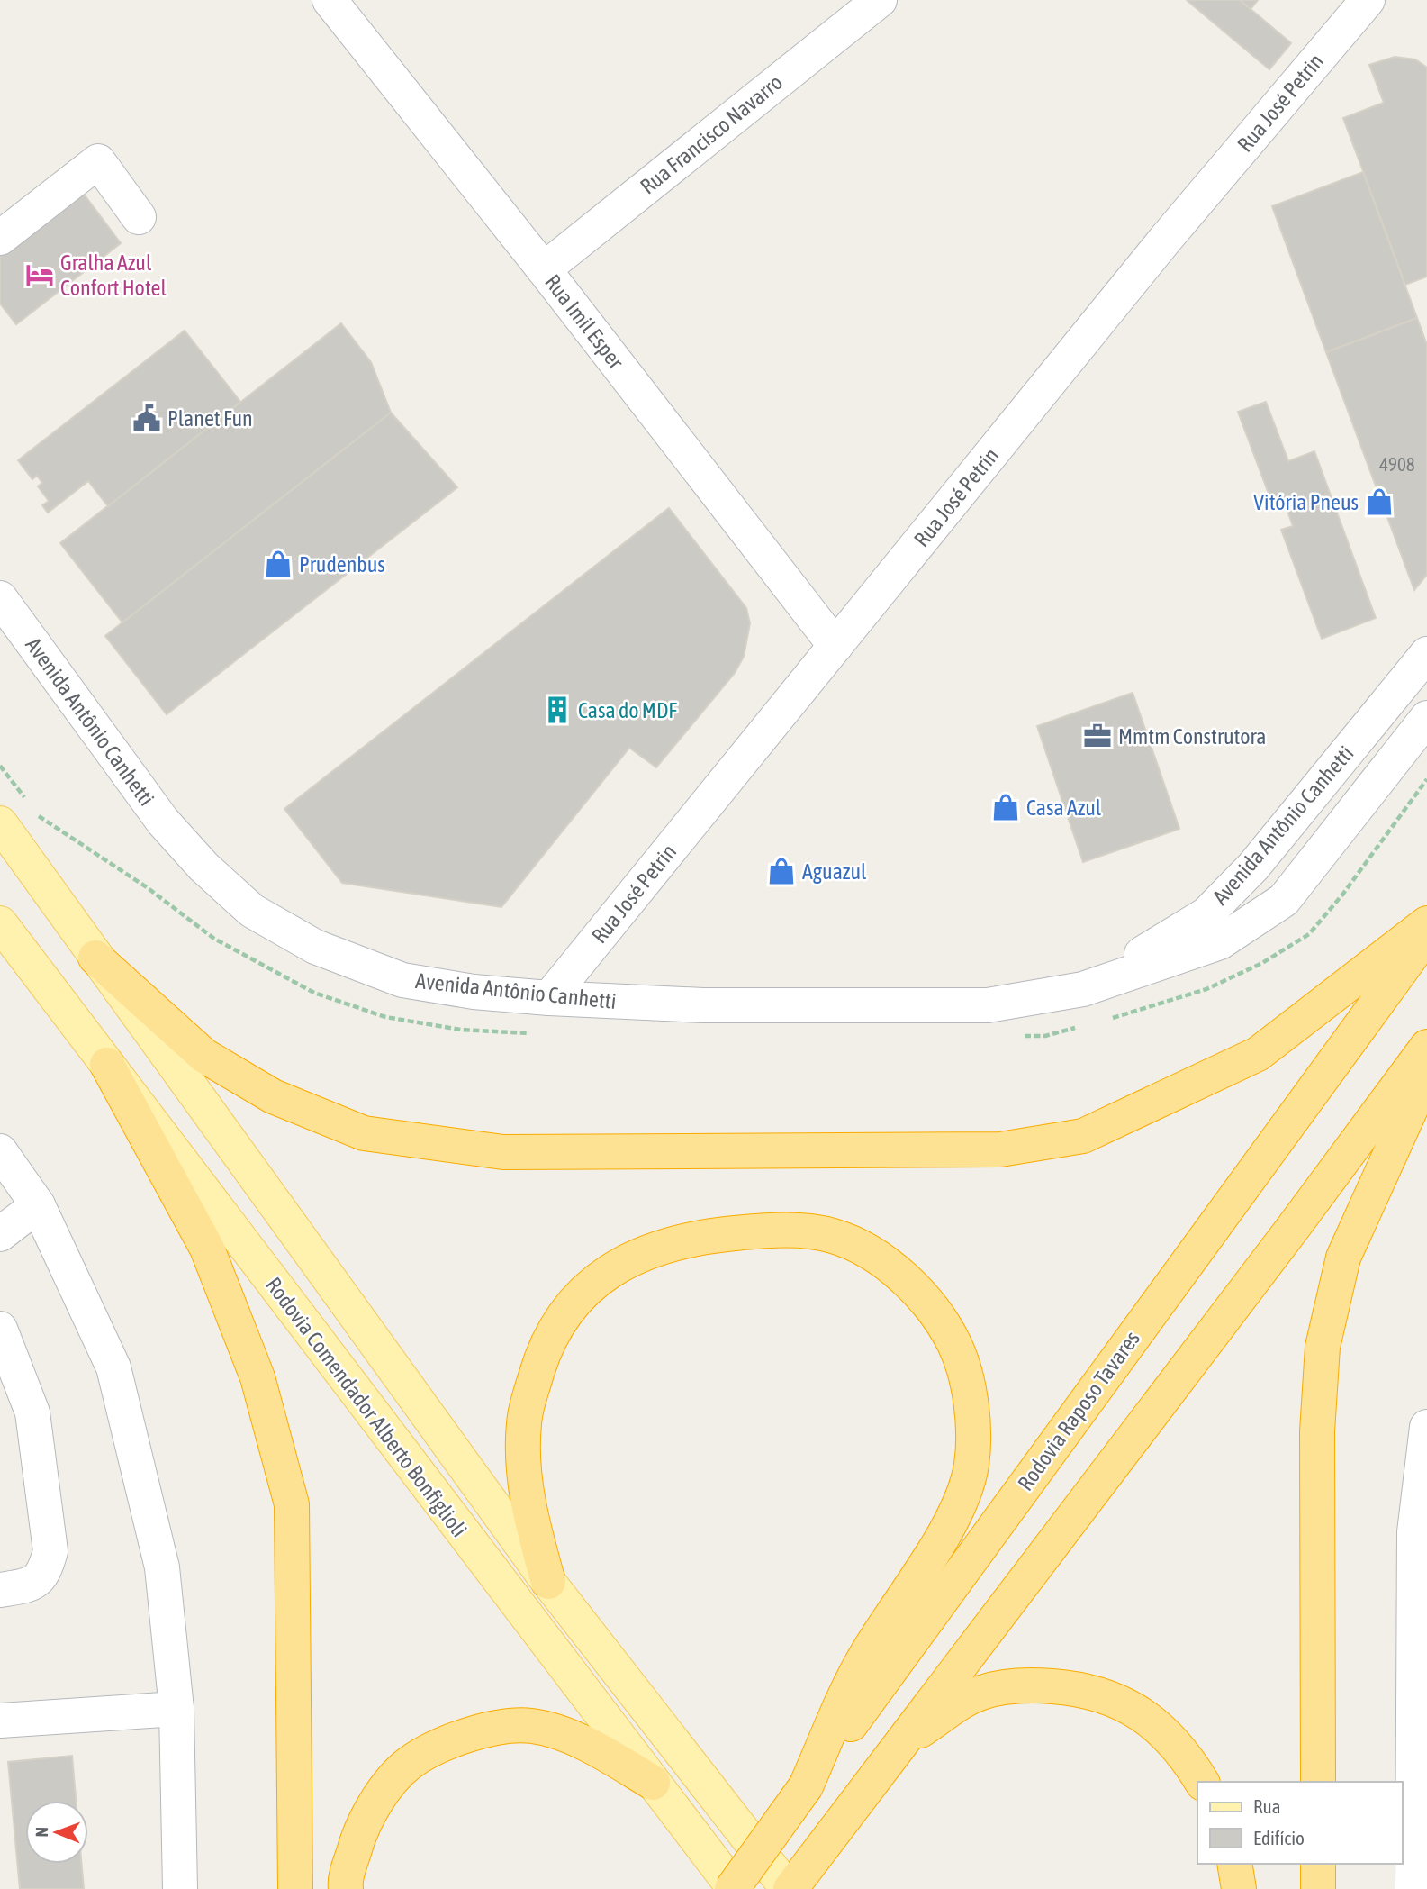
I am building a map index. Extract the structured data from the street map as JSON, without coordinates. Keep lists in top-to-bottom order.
{
  "streets": {
    "highway": ["Rodovia Raposo Tavares"],
    "main road": ["Rodovia Comendador Alberto Bonfiglioli"],
    "street": [
      "Rua José Petrin",
      "Rua Francisco Navarro",
      "Rua Imil Esper",
      "Avenida Antônio Canhetti"
    ]
  },
  "crossings": [
    ["Rua José Petrin", "Rua Imil Esper"],
    ["Rua José Petrin", "Avenida Antônio Canhetti"],
    ["Rua Francisco Navarro", "Rua Imil Esper"],
    ["Rodovia Comendador Alberto Bonfiglioli", "Rodovia Raposo Tavares"]
  ],
  "places": {
    "hotel": ["Gralha Azul Confort Hotel"],
    "public building": ["Planet Fun"],
    "shop": [
      "Vitória Pneus",
      "Prudenbus",
      "Casa Azul",
      "Aguazul"
    ],
    "building": ["Casa do MDF"],
    "office": ["Mmtm Construtora"]
  },
  "house_numbers": ["4908"],
  "legend": ["Rua", "Edifício"],
  "north": "left"
}
